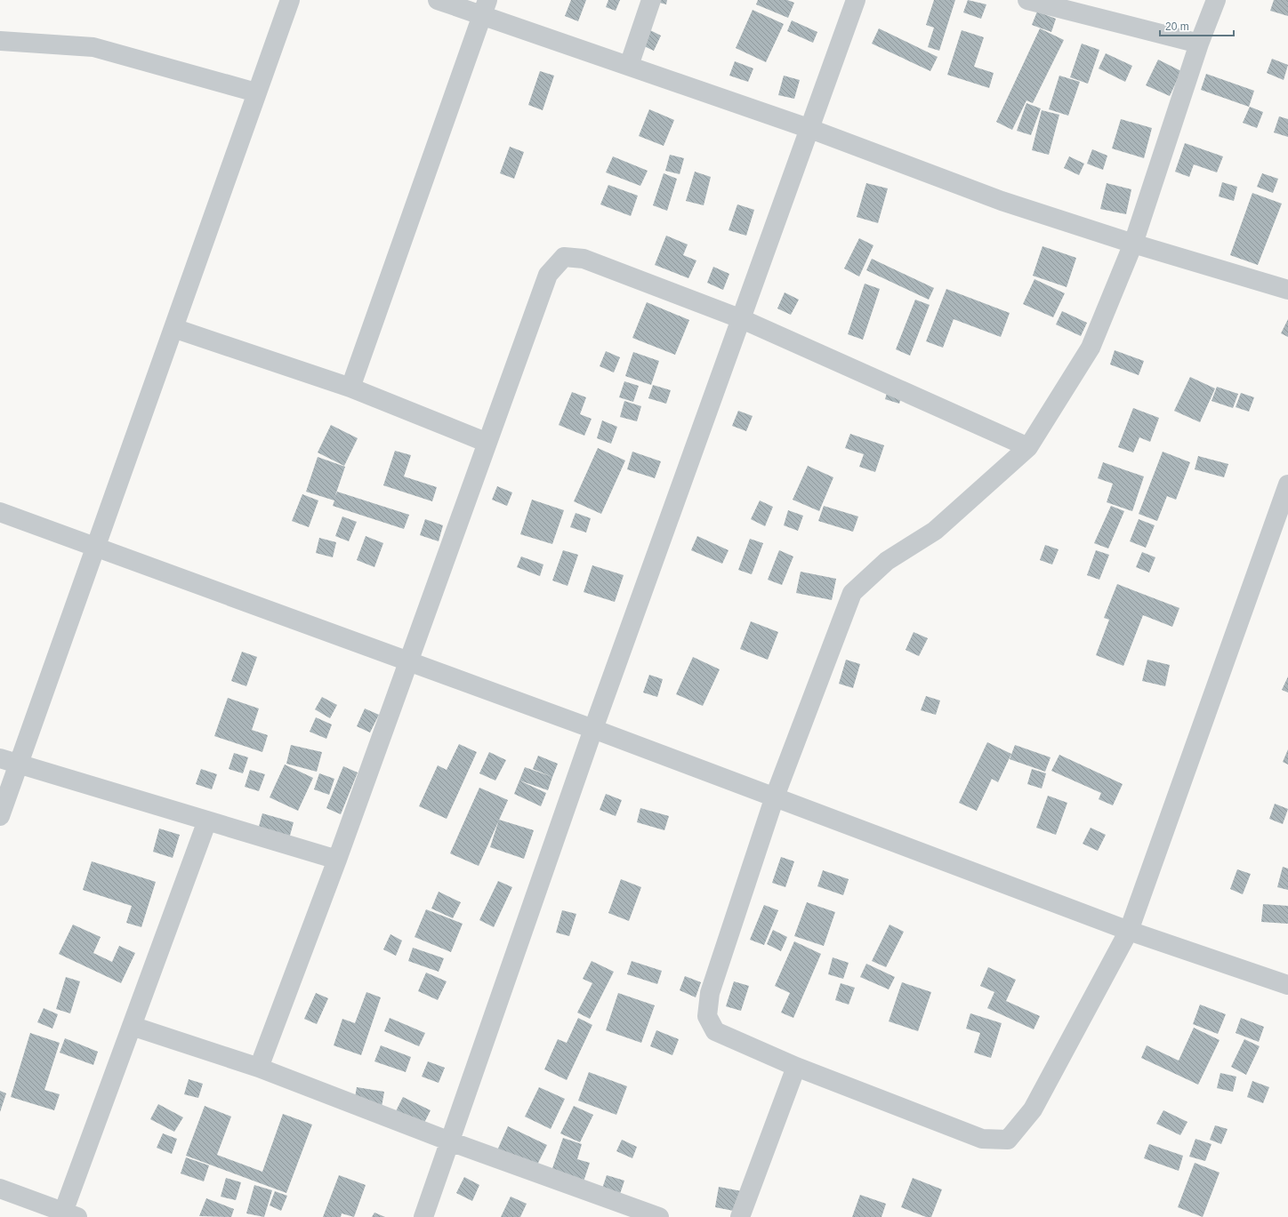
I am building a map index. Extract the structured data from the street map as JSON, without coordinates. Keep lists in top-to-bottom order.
{
  "scale_bar": "20 m"
}
